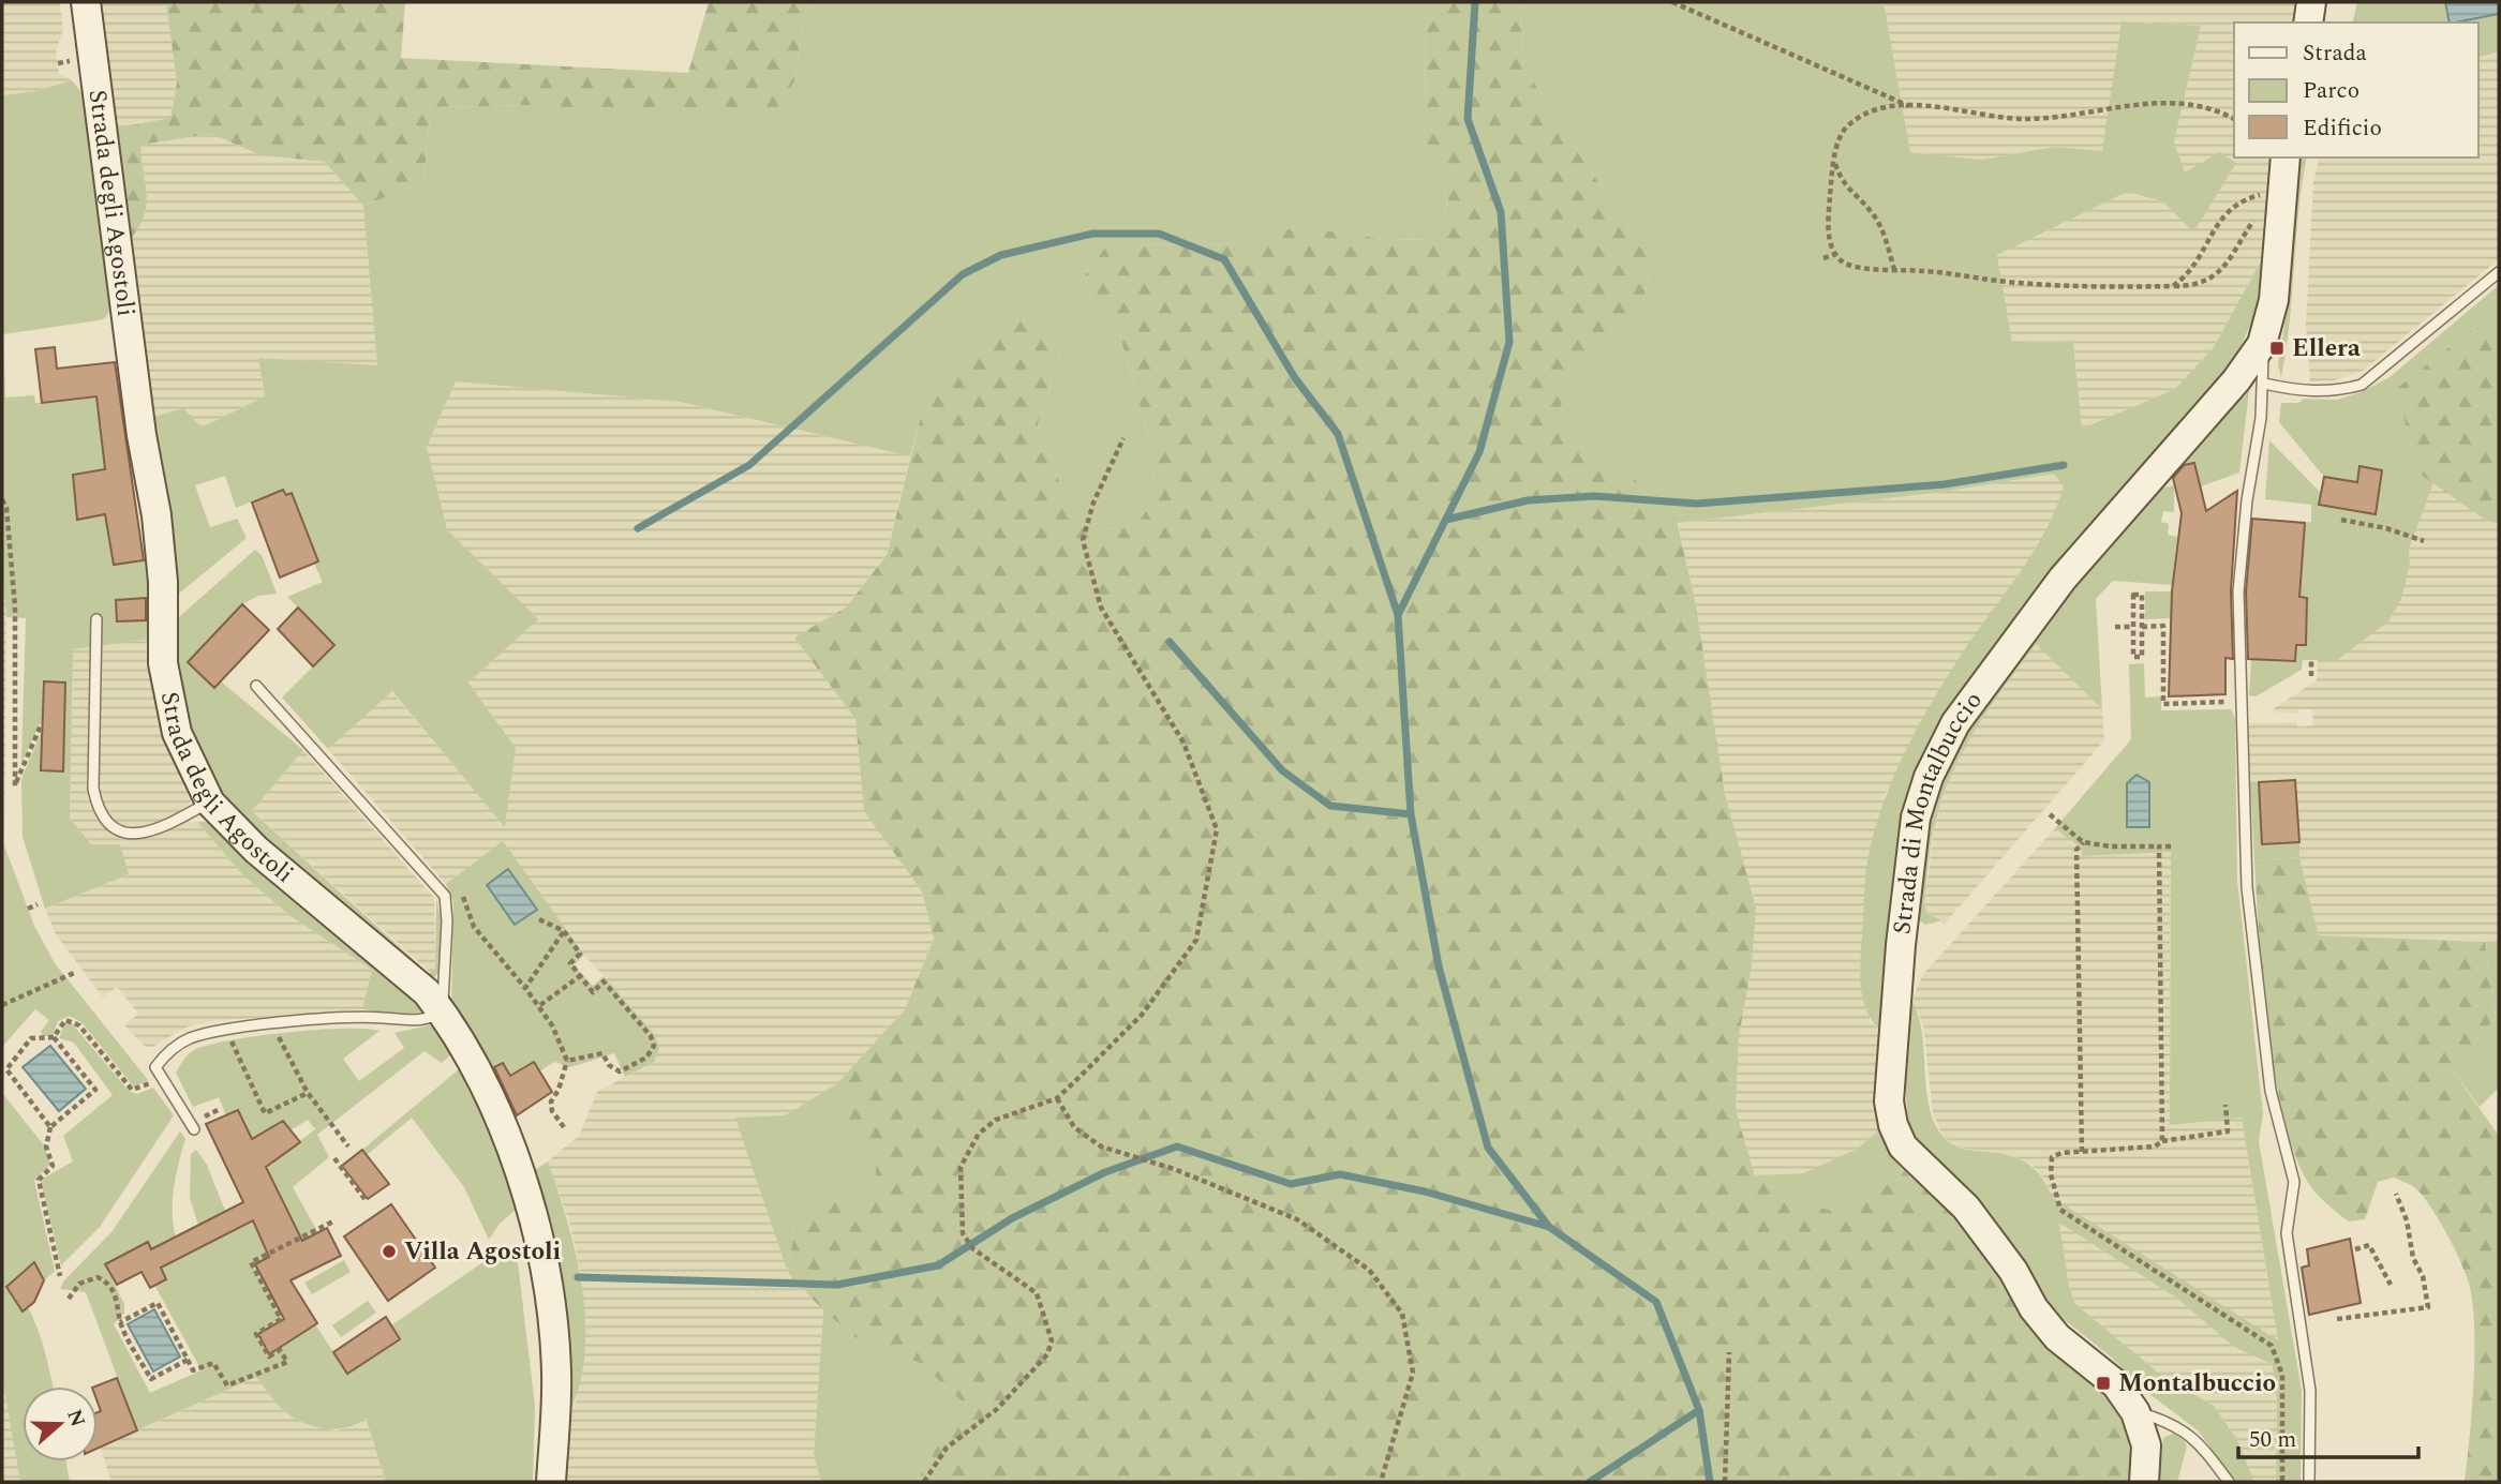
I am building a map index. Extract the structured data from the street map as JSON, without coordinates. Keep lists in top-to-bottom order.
{
  "streets": {
    "street": ["Strada degli Agostoli", "Strada di Montalbuccio"]
  },
  "places": {
    "transit": ["Ellera", "Montalbuccio"],
    "other": ["Villa Agostoli"]
  },
  "legend": ["Strada", "Parco", "Edificio"],
  "scale_bar": "50 m",
  "north": "right"
}
